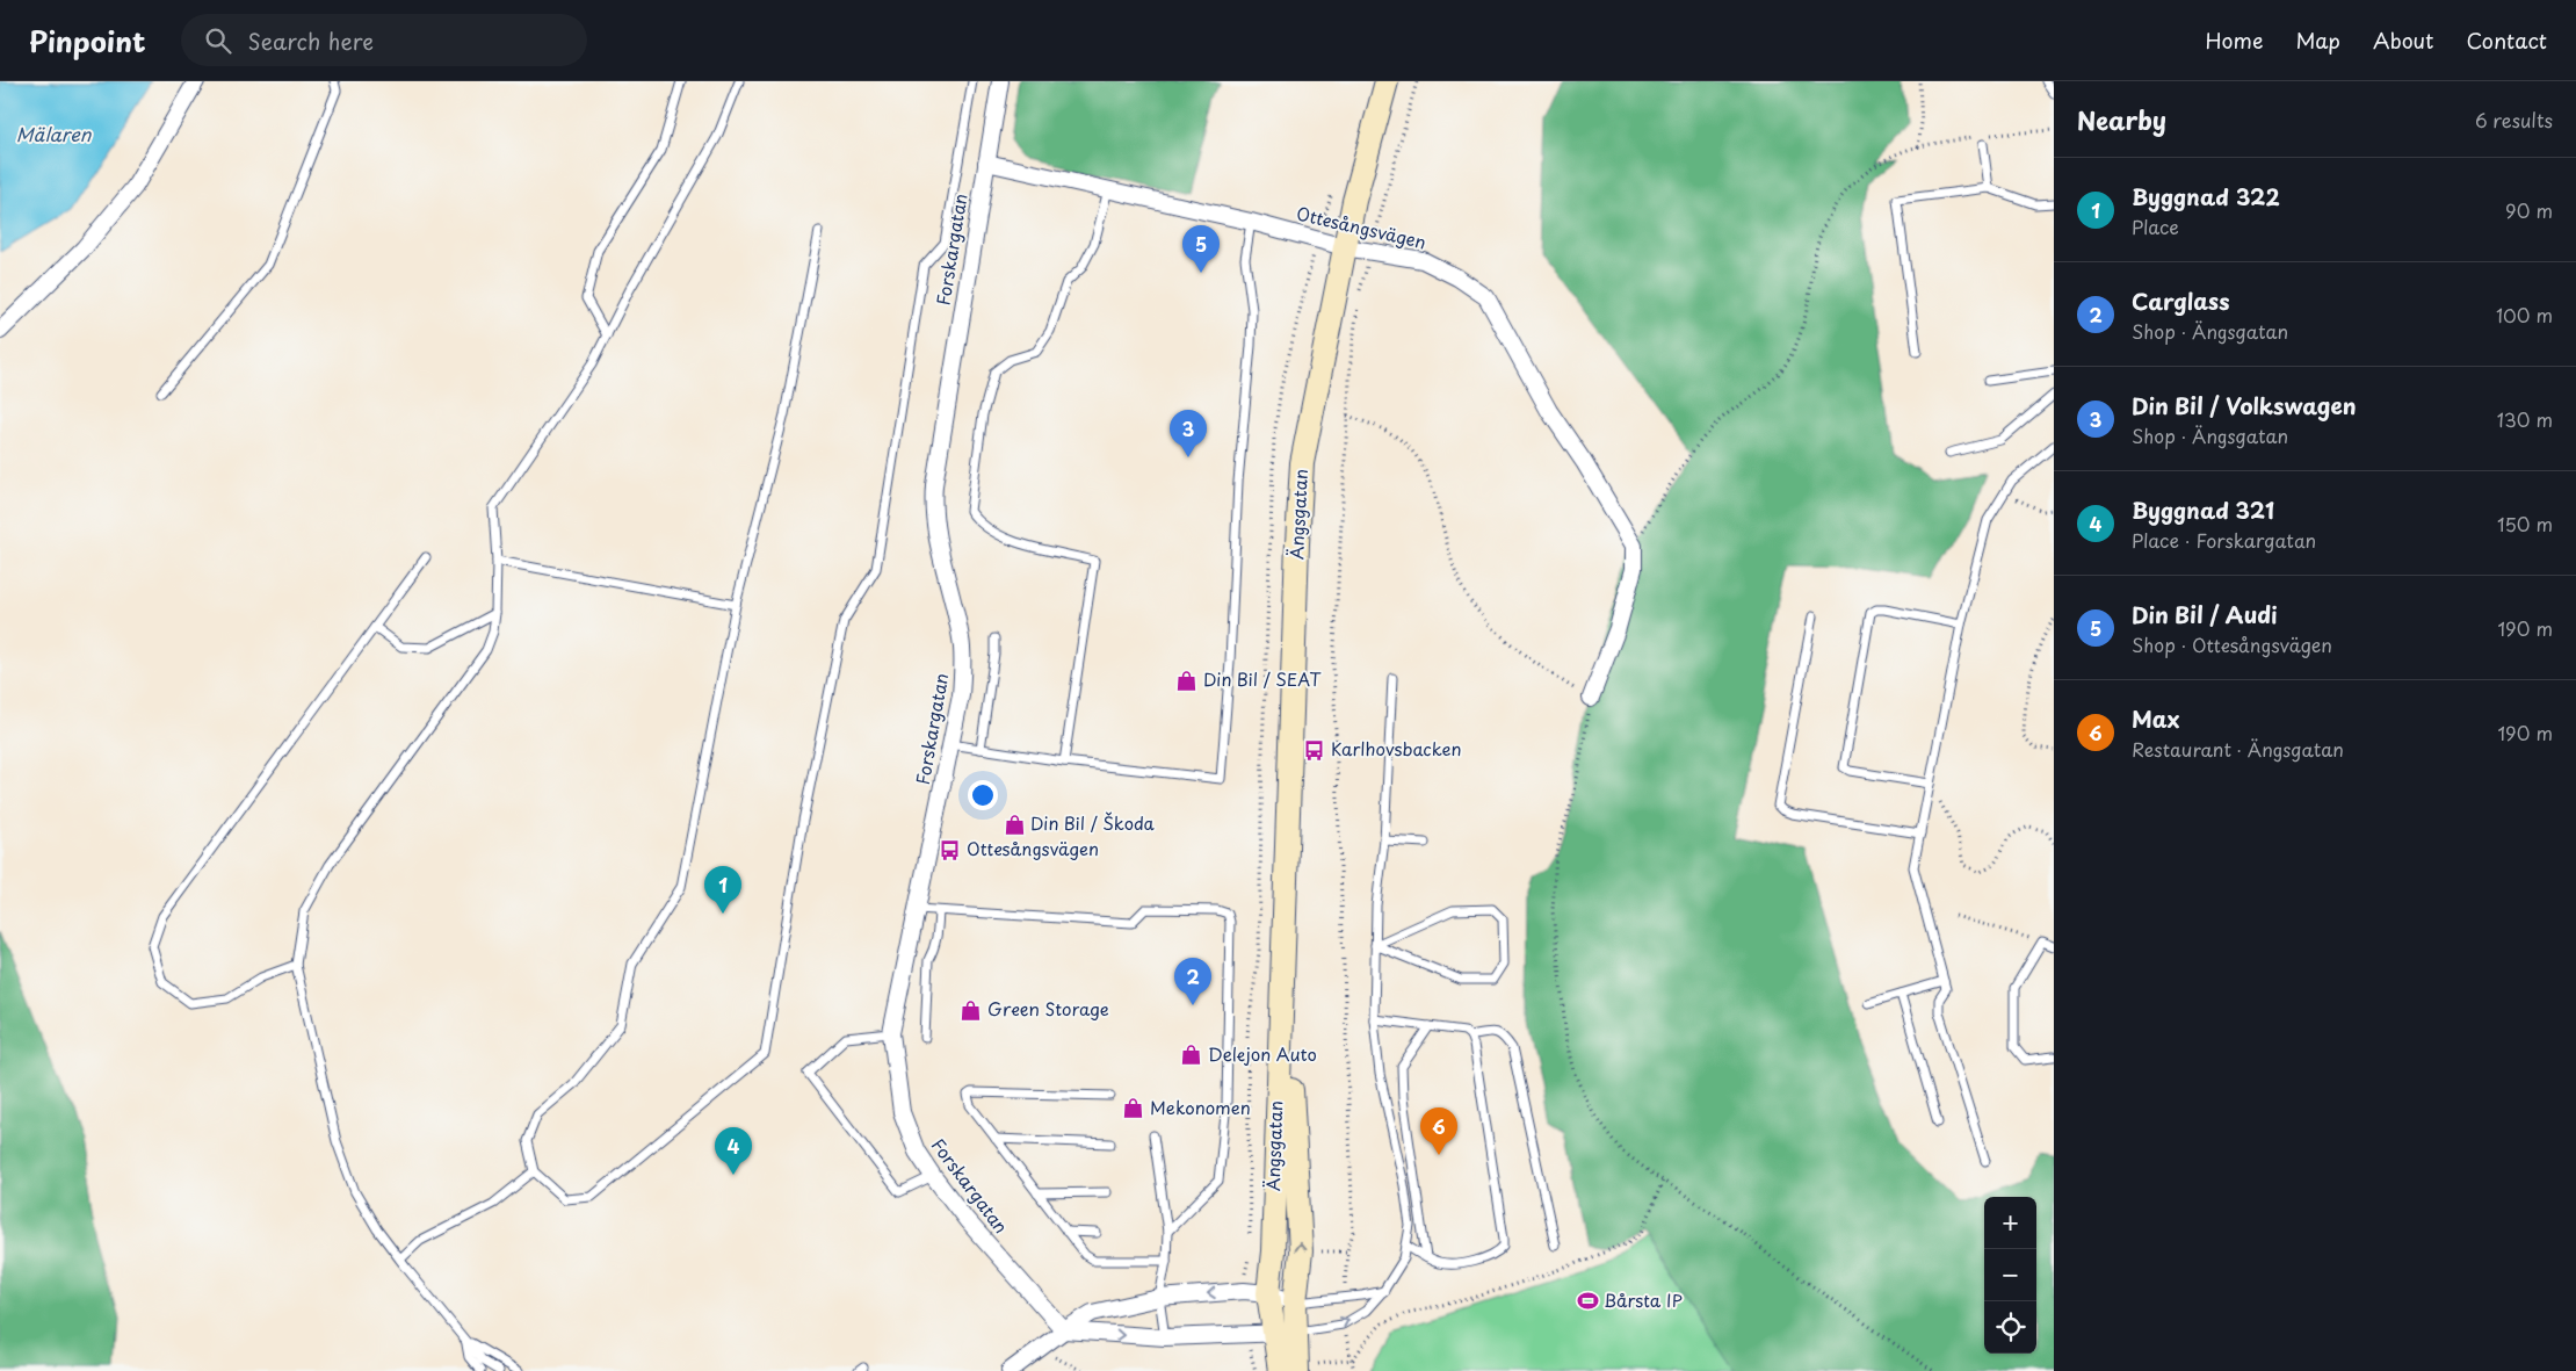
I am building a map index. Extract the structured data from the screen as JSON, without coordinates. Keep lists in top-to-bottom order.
{
  "streets": {
    "main road": ["Ängsgatan"],
    "street": ["Ottesångsvägen", "Forskargatan"]
  },
  "crossings": [
    ["Ottesångsvägen", "Forskargatan"],
    ["Ottesångsvägen", "Ängsgatan"]
  ],
  "water": ["Mälaren"],
  "places": {
    "shop": [
      "Din Bil / SEAT",
      "Din Bil / Škoda",
      "Green Storage",
      "Delejon Auto",
      "Mekonomen"
    ],
    "bus stop": ["Karlhovsbacken", "Ottesångsvägen"],
    "sports": ["Bårsta IP"]
  },
  "page": {
    "header": "Pinpoint",
    "search": "Search here",
    "nav": [
      "Home",
      "Map",
      "About",
      "Contact"
    ],
    "heading": ["Nearby", "6 results"],
    "list": [
      {
        "mark": "1",
        "name": "Byggnad 322",
        "note": "Place",
        "value": "90 m"
      },
      {
        "mark": "2",
        "name": "Carglass",
        "note": "Shop · Ängsgatan",
        "value": "100 m"
      },
      {
        "mark": "3",
        "name": "Din Bil / Volkswagen",
        "note": "Shop · Ängsgatan",
        "value": "130 m"
      },
      {
        "mark": "4",
        "name": "Byggnad 321",
        "note": "Place · Forskargatan",
        "value": "150 m"
      },
      {
        "mark": "5",
        "name": "Din Bil / Audi",
        "note": "Shop · Ottesångsvägen",
        "value": "190 m"
      },
      {
        "mark": "6",
        "name": "Max",
        "note": "Restaurant · Ängsgatan",
        "value": "190 m"
      }
    ],
    "pins": [
      "5",
      "3",
      "1",
      "2",
      "6",
      "4"
    ],
    "map_buttons": ["+", "−"]
  }
}
